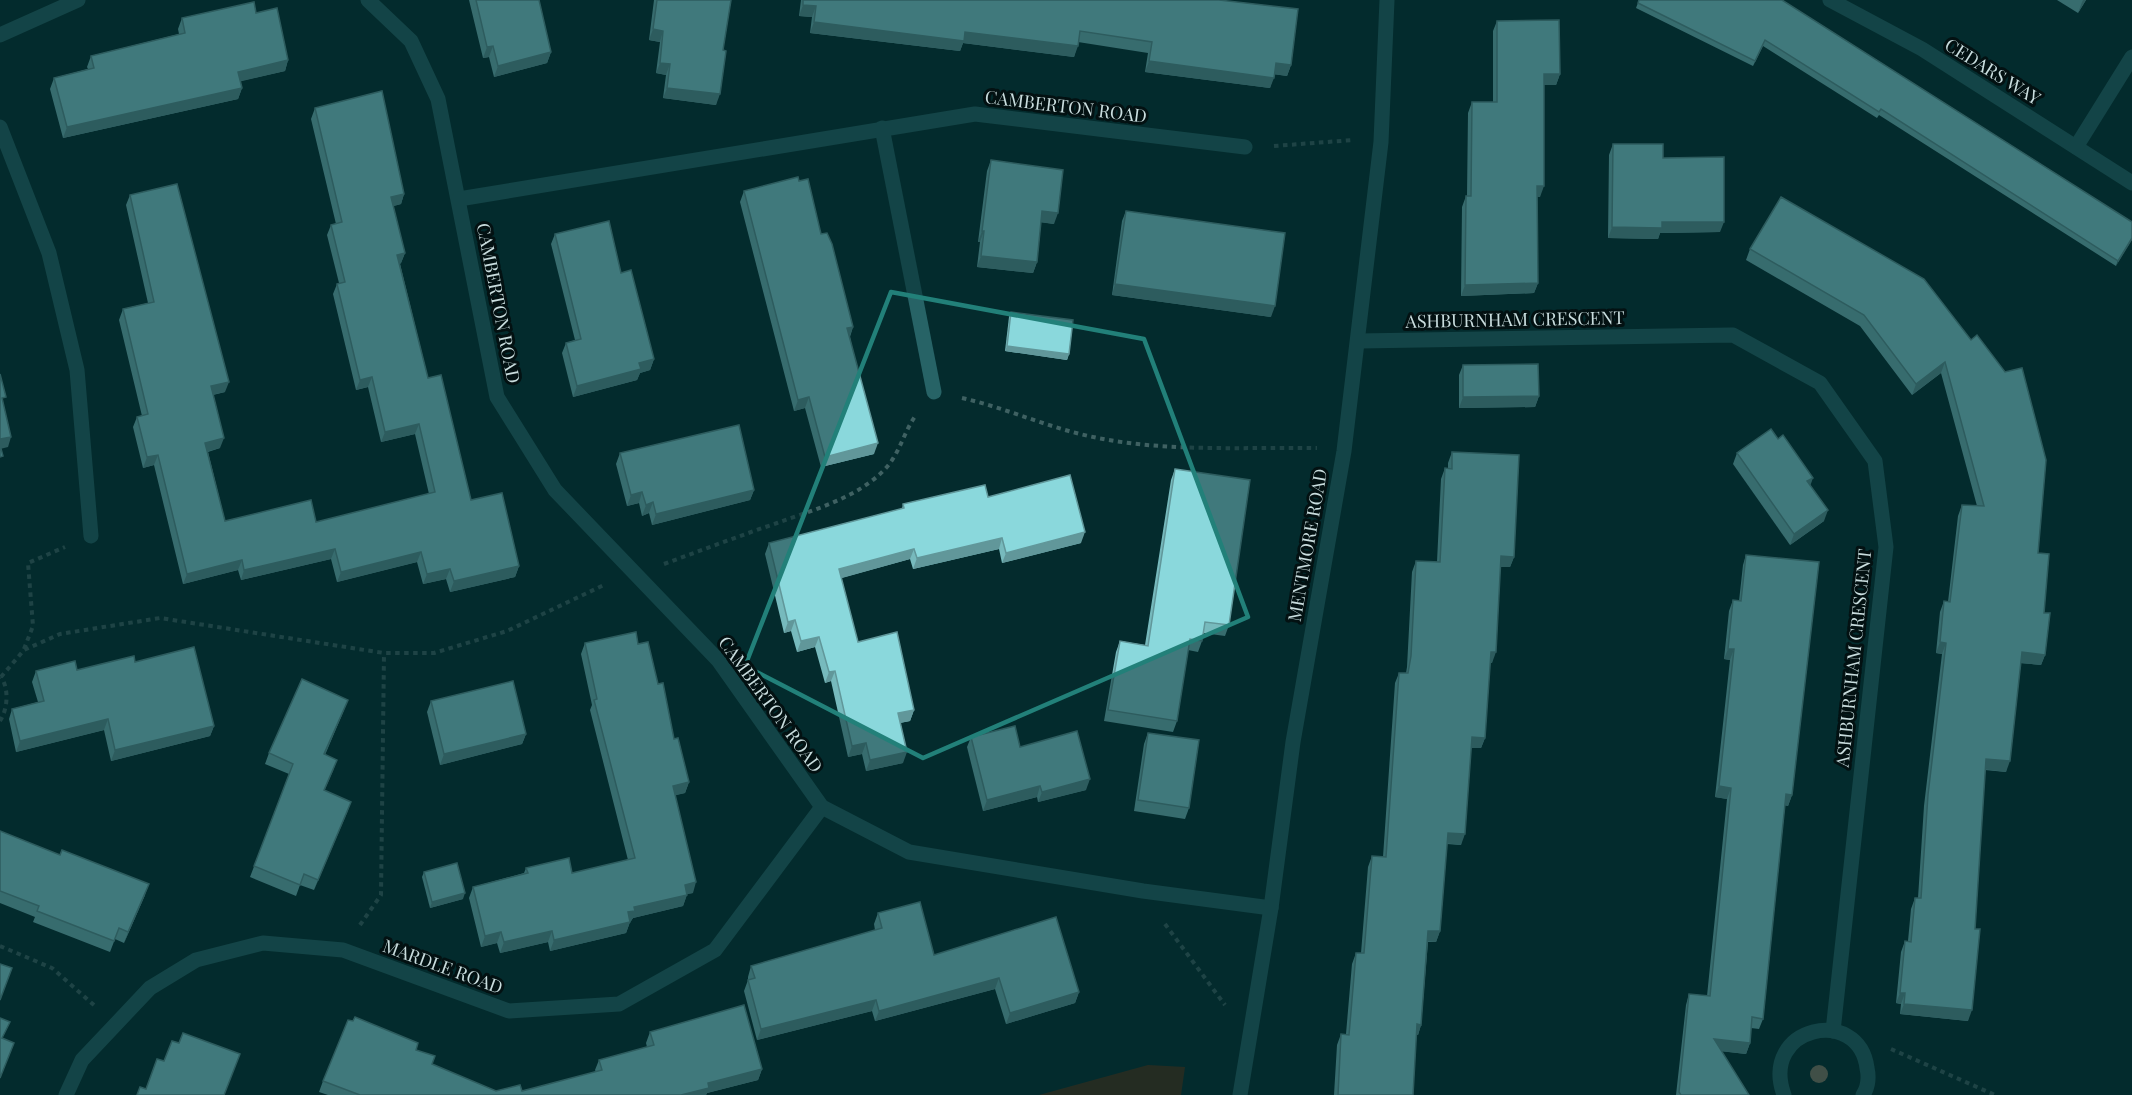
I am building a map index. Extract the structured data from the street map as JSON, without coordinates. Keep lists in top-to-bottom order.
{
  "streets": {
    "street": [
      "CEDARS WAY",
      "CAMBERTON ROAD",
      "ASHBURNHAM CRESCENT",
      "MENTMORE ROAD",
      "MARDLE ROAD"
    ]
  },
  "crossings": [
    ["CAMBERTON ROAD", "MENTMORE ROAD"],
    ["CAMBERTON ROAD", "MARDLE ROAD"],
    ["ASHBURNHAM CRESCENT", "MENTMORE ROAD"]
  ]
}
